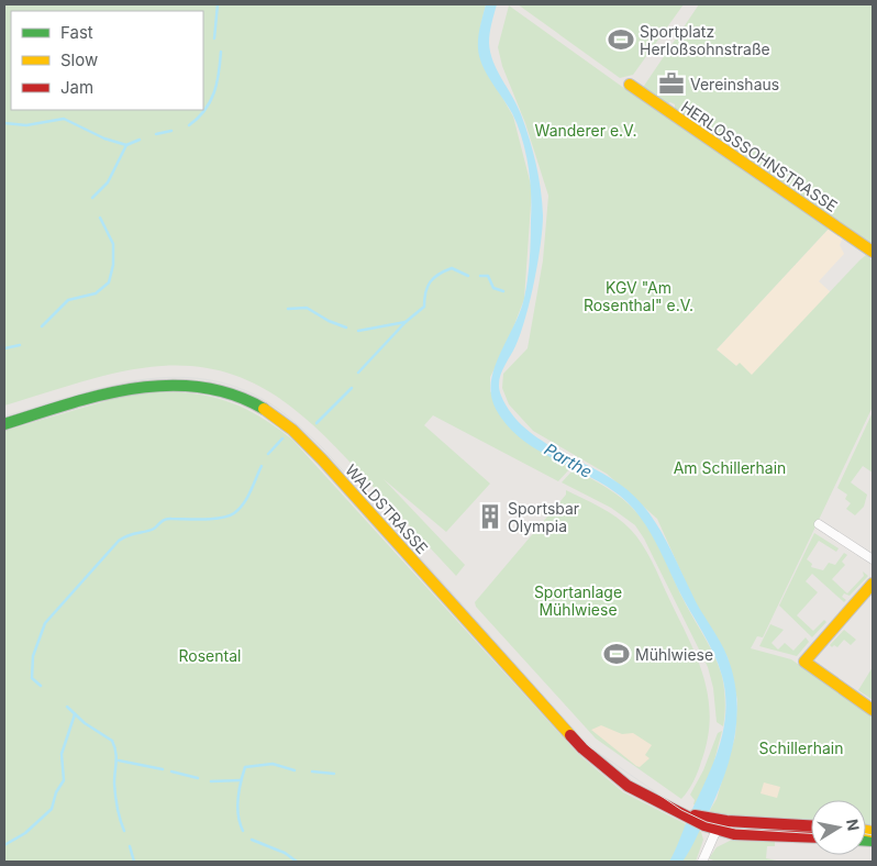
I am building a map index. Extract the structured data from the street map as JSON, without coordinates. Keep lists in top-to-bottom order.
{
  "streets": {
    "main road": ["HERLOSSSOHNSTRASSE", "WALDSTRASSE"]
  },
  "water": ["Parthe"],
  "parks": [
    "Wanderer e.V.",
    "KGV \"Am Rosenthal\" e.V.",
    "Am Schillerhain",
    "Sportanlage Mühlwiese",
    "Rosental",
    "Schillerhain"
  ],
  "places": {
    "sports": ["Sportplatz Herloßsohnstraße", "Mühlwiese"],
    "office": ["Vereinshaus"],
    "building": ["Sportsbar Olympia"]
  },
  "legend": ["Fast", "Slow", "Jam"],
  "north": "right"
}
